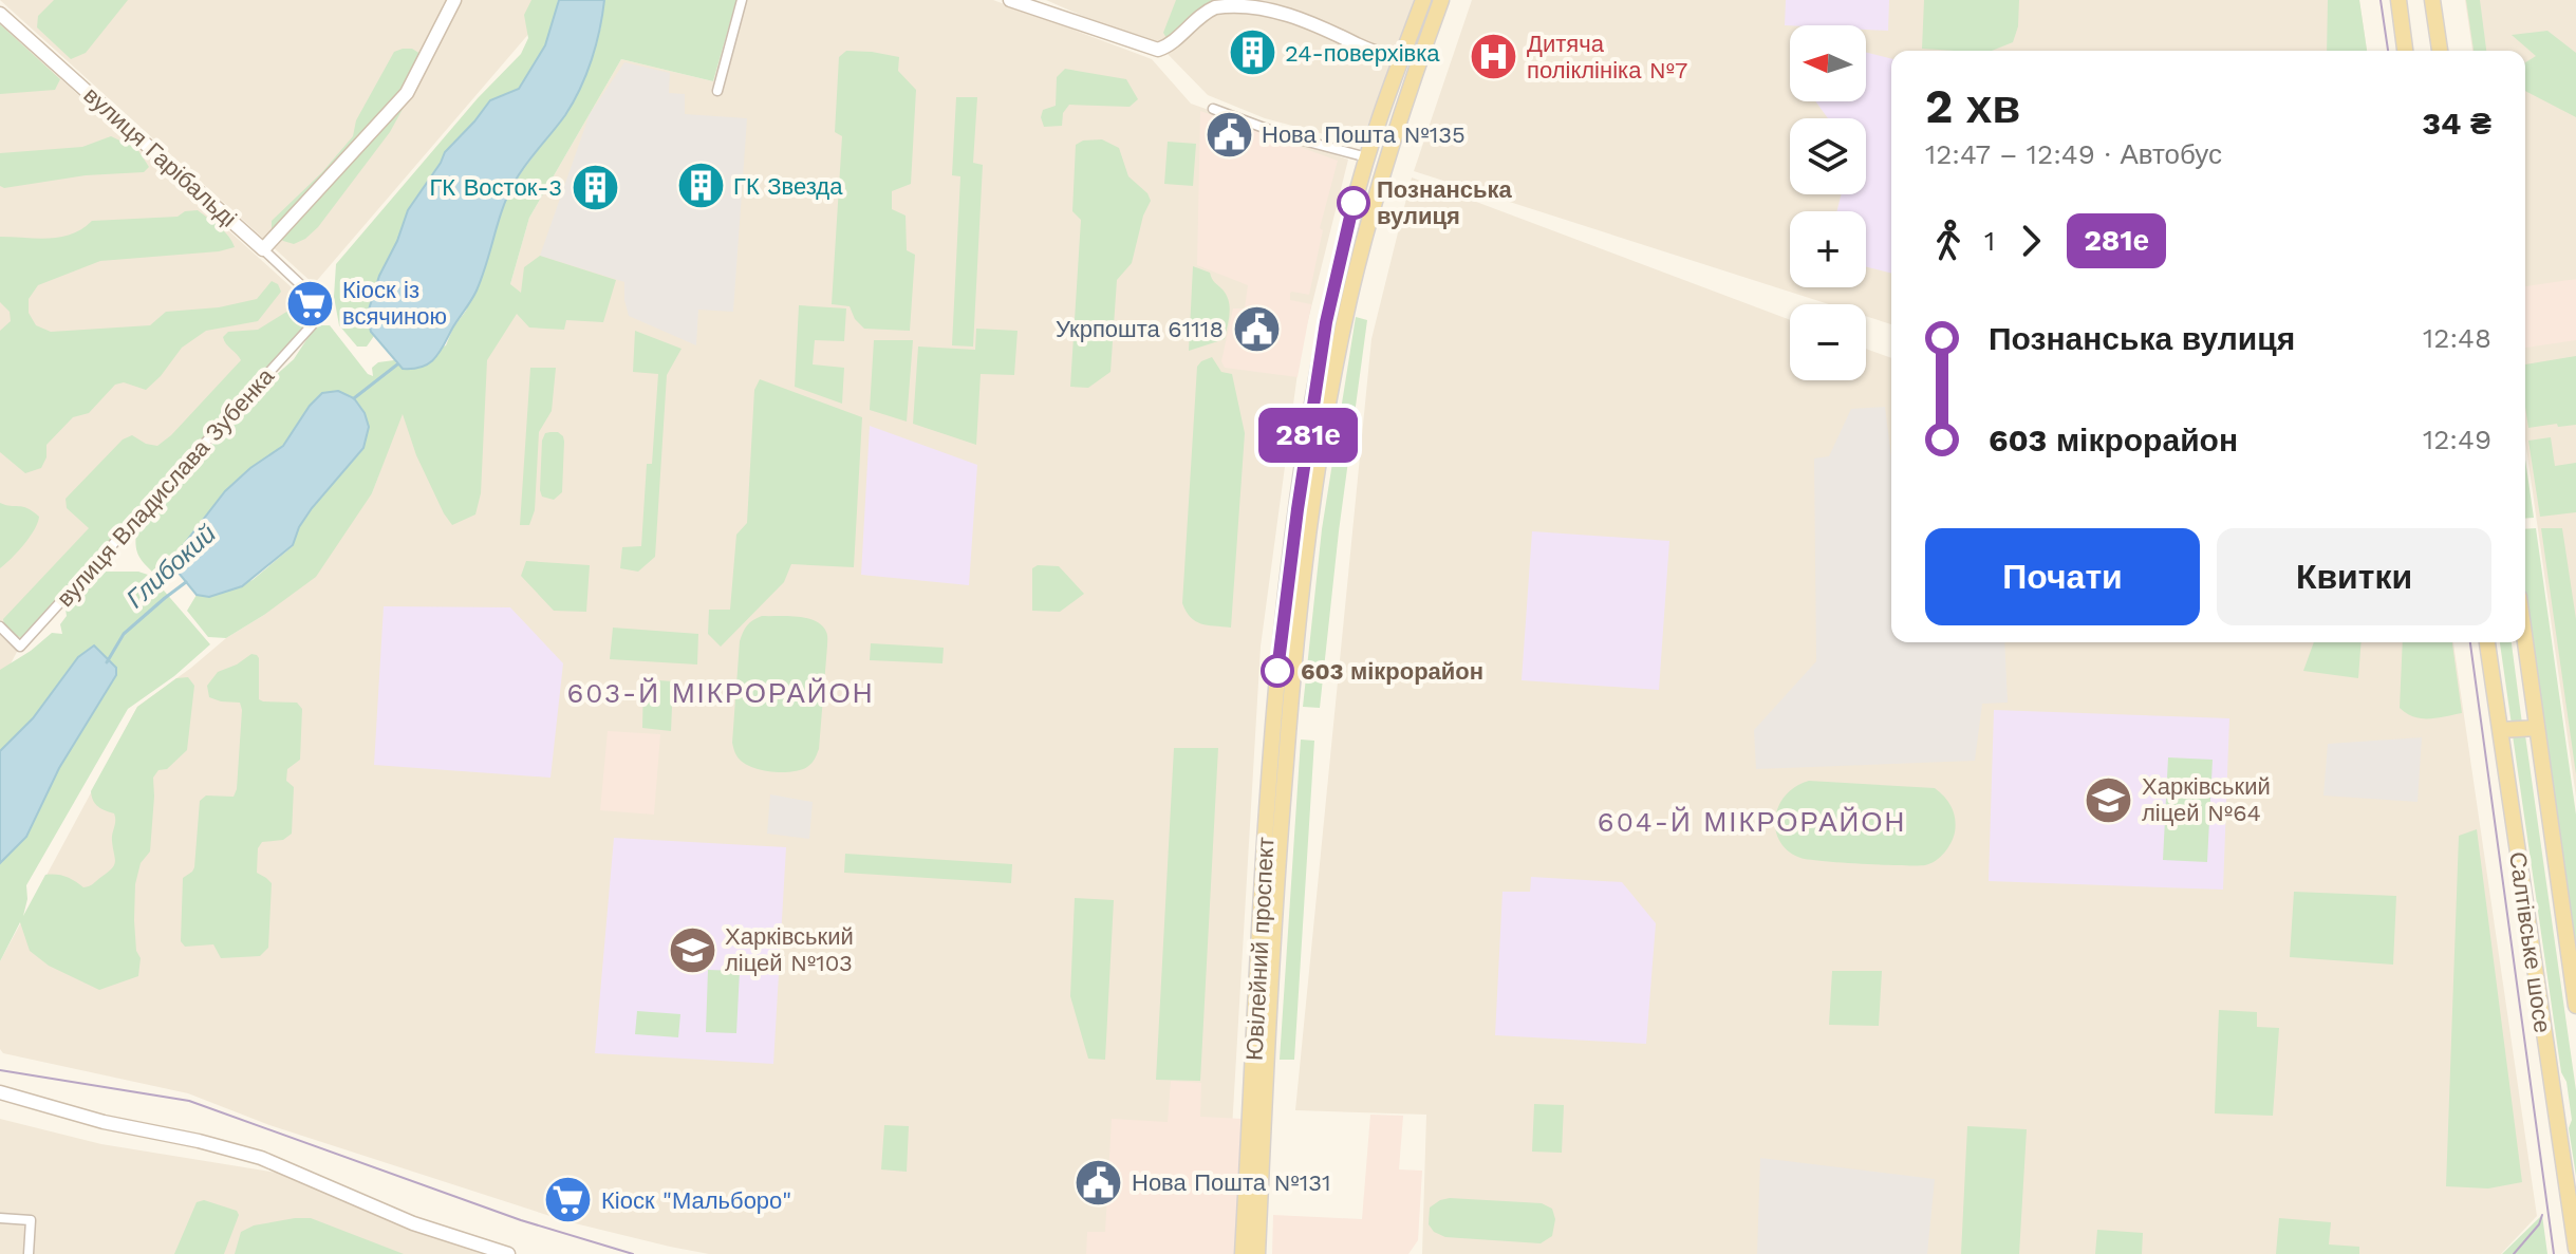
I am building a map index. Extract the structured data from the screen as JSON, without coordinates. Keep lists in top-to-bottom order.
{
  "streets": {
    "main road": ["Салтівське шосе", "Ювілейний проспект"],
    "street": ["вулиця Гарібальді", "вулиця Владислава Зубенка"]
  },
  "crossings": [
    ["вулиця Гарібальді", "вулиця Владислава Зубенка"]
  ],
  "districts": ["603-Й МІКРОРАЙОН", "604-Й МІКРОРАЙОН"],
  "water": ["Глибокий"],
  "places": {
    "building": ["24-поверхівка", "ГК Звезда", "ГК Восток-3"],
    "hospital": ["Дитяча поліклініка №7"],
    "public building": ["Нова Пошта №135", "Укрпошта 61118", "Нова Пошта №131"],
    "other": ["Познанська вулиця", "603 мікрорайон"],
    "supermarket": ["Кіоск із всячиною", "Кіоск \"Мальборо\""],
    "school or university": ["Харківський ліцей №64", "Харківський ліцей №103"]
  },
  "lines": ["bus line 281е"],
  "north": "left",
  "page": {
    "on_map": "281е",
    "map_buttons": ["+", "−"],
    "heading": ["2 хв", "12:47 – 12:49 · Автобус", "34 ₴"],
    "legs": ["1", "281е"],
    "list": [
      {
        "name": "Познанська вулиця",
        "value": "12:48"
      },
      {
        "name": "603 мікрорайон",
        "value": "12:49"
      }
    ],
    "buttons": ["Почати", "Квитки"]
  }
}
